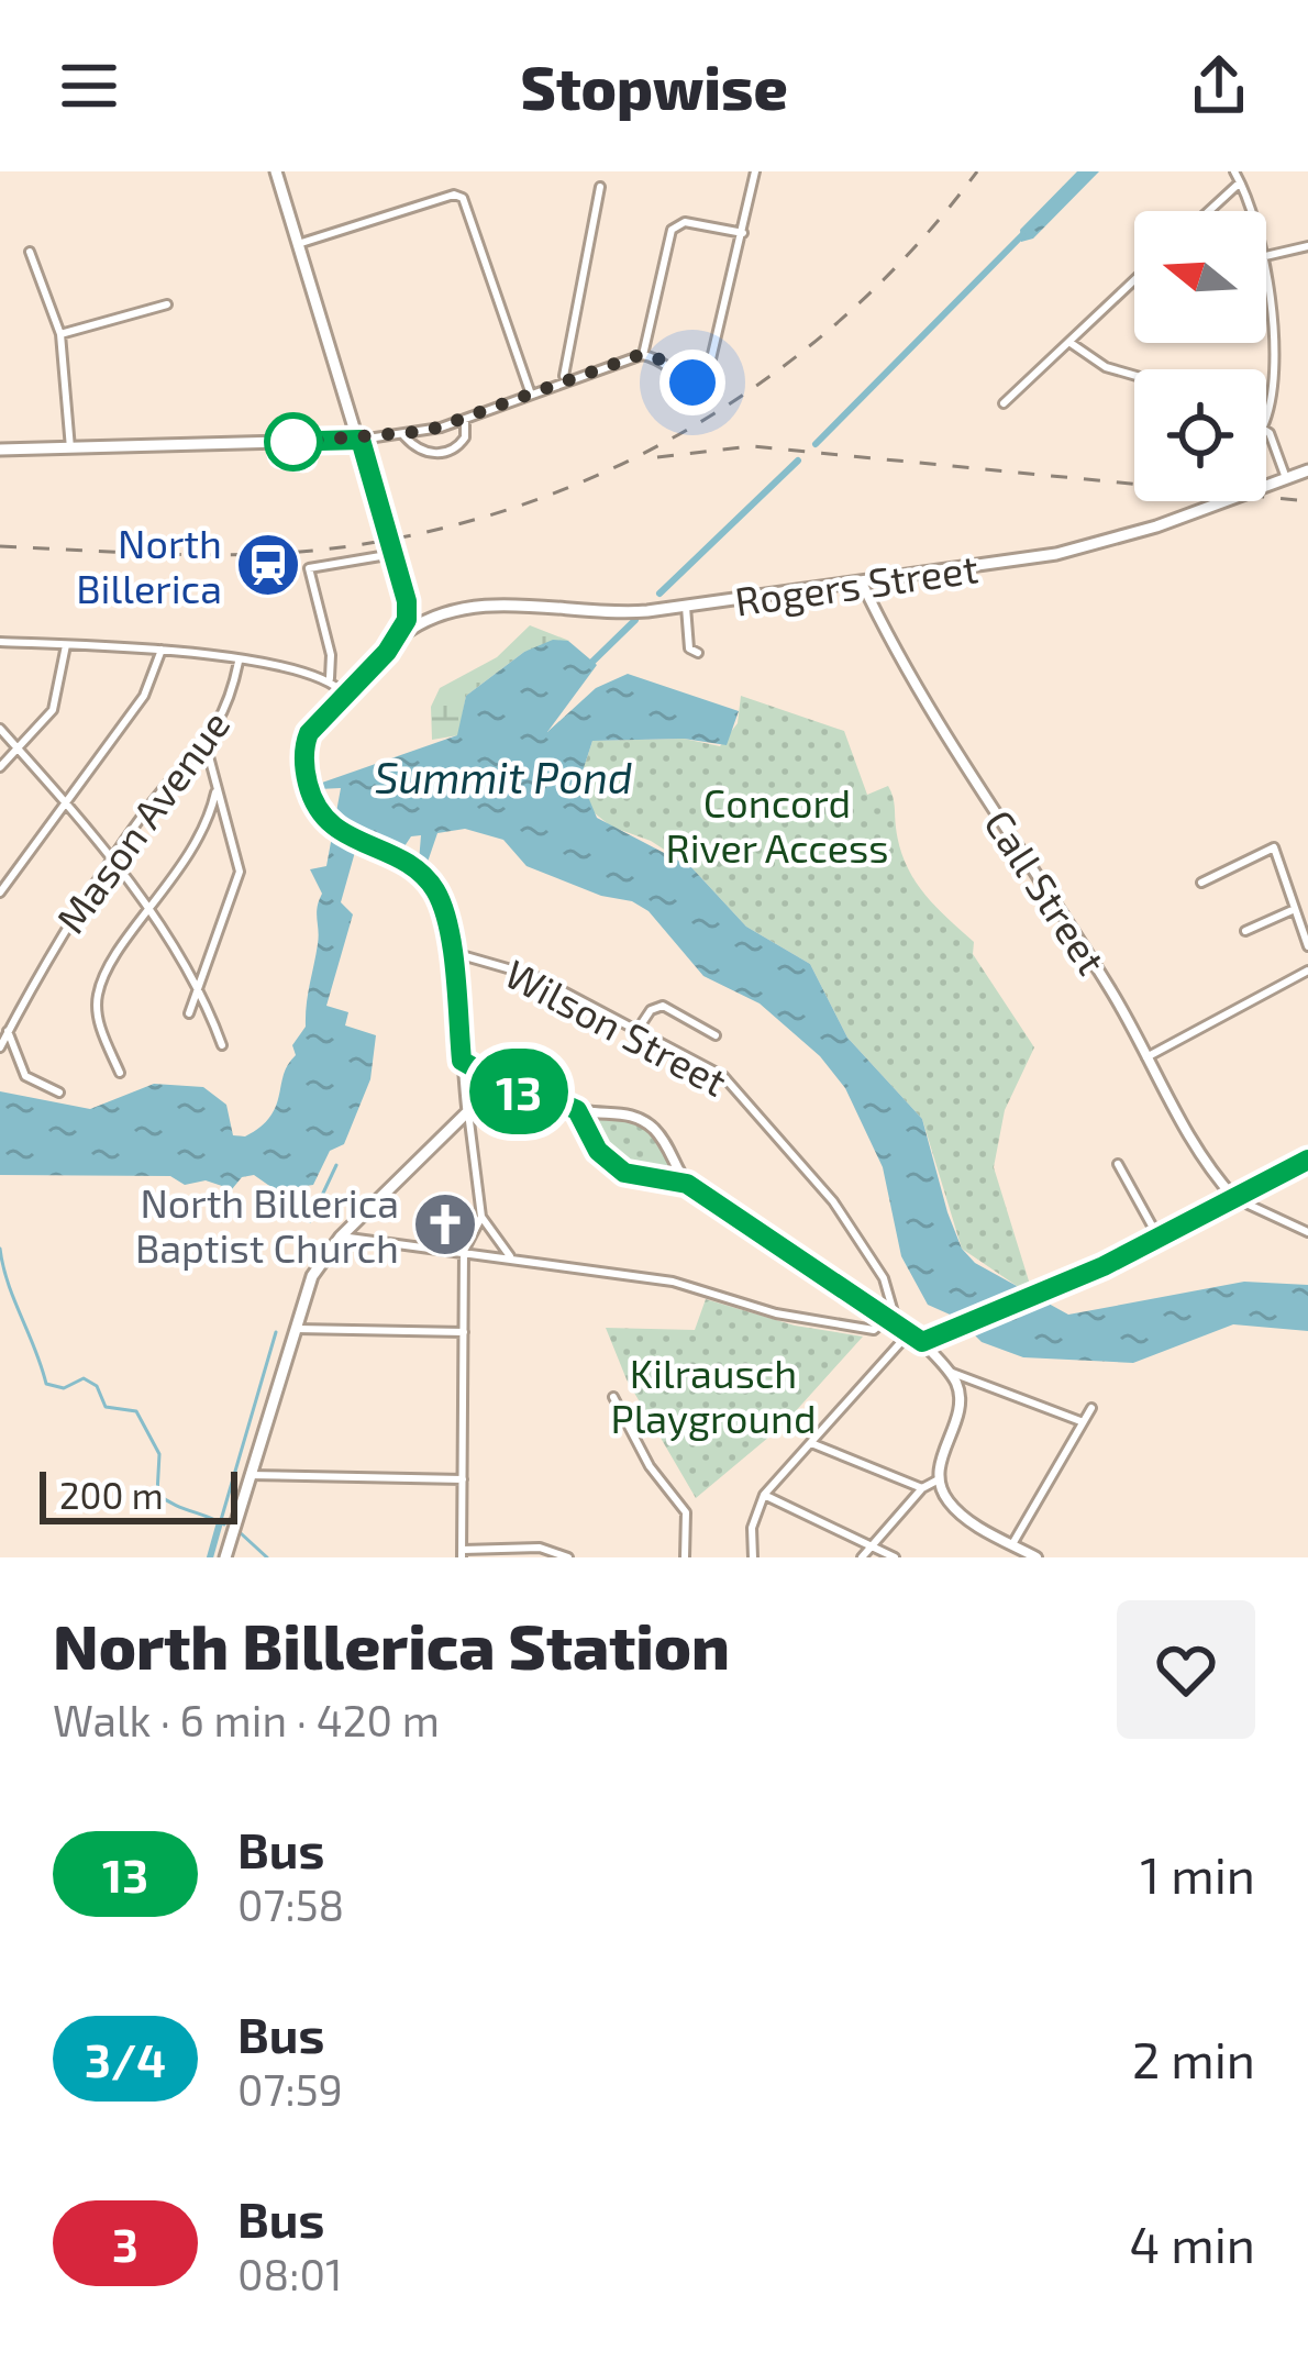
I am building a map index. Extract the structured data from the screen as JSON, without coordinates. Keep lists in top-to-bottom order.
{
  "streets": {
    "main road": ["Rogers Street"],
    "street": ["Mason Avenue", "Call Street", "Wilson Street"]
  },
  "crossings": [
    ["Rogers Street", "Call Street"]
  ],
  "water": ["Summit Pond"],
  "parks": ["Concord River Access", "Kilrausch Playground"],
  "places": {
    "station": ["North Billerica"],
    "church": ["North Billerica Baptist Church"]
  },
  "lines": ["bus line 13"],
  "scale_bar": "200 m",
  "north": "left",
  "page": {
    "header": "Stopwise",
    "on_map": "13",
    "scale": "200 m",
    "heading": ["North Billerica Station", "Walk · 6 min · 420 m"],
    "list": [
      {
        "mark": "13",
        "name": "Bus",
        "note": "07:58",
        "value": "1 min"
      },
      {
        "mark": "3/4",
        "name": "Bus",
        "note": "07:59",
        "value": "2 min"
      },
      {
        "mark": "3",
        "name": "Bus",
        "note": "08:01",
        "value": "4 min"
      }
    ]
  }
}
